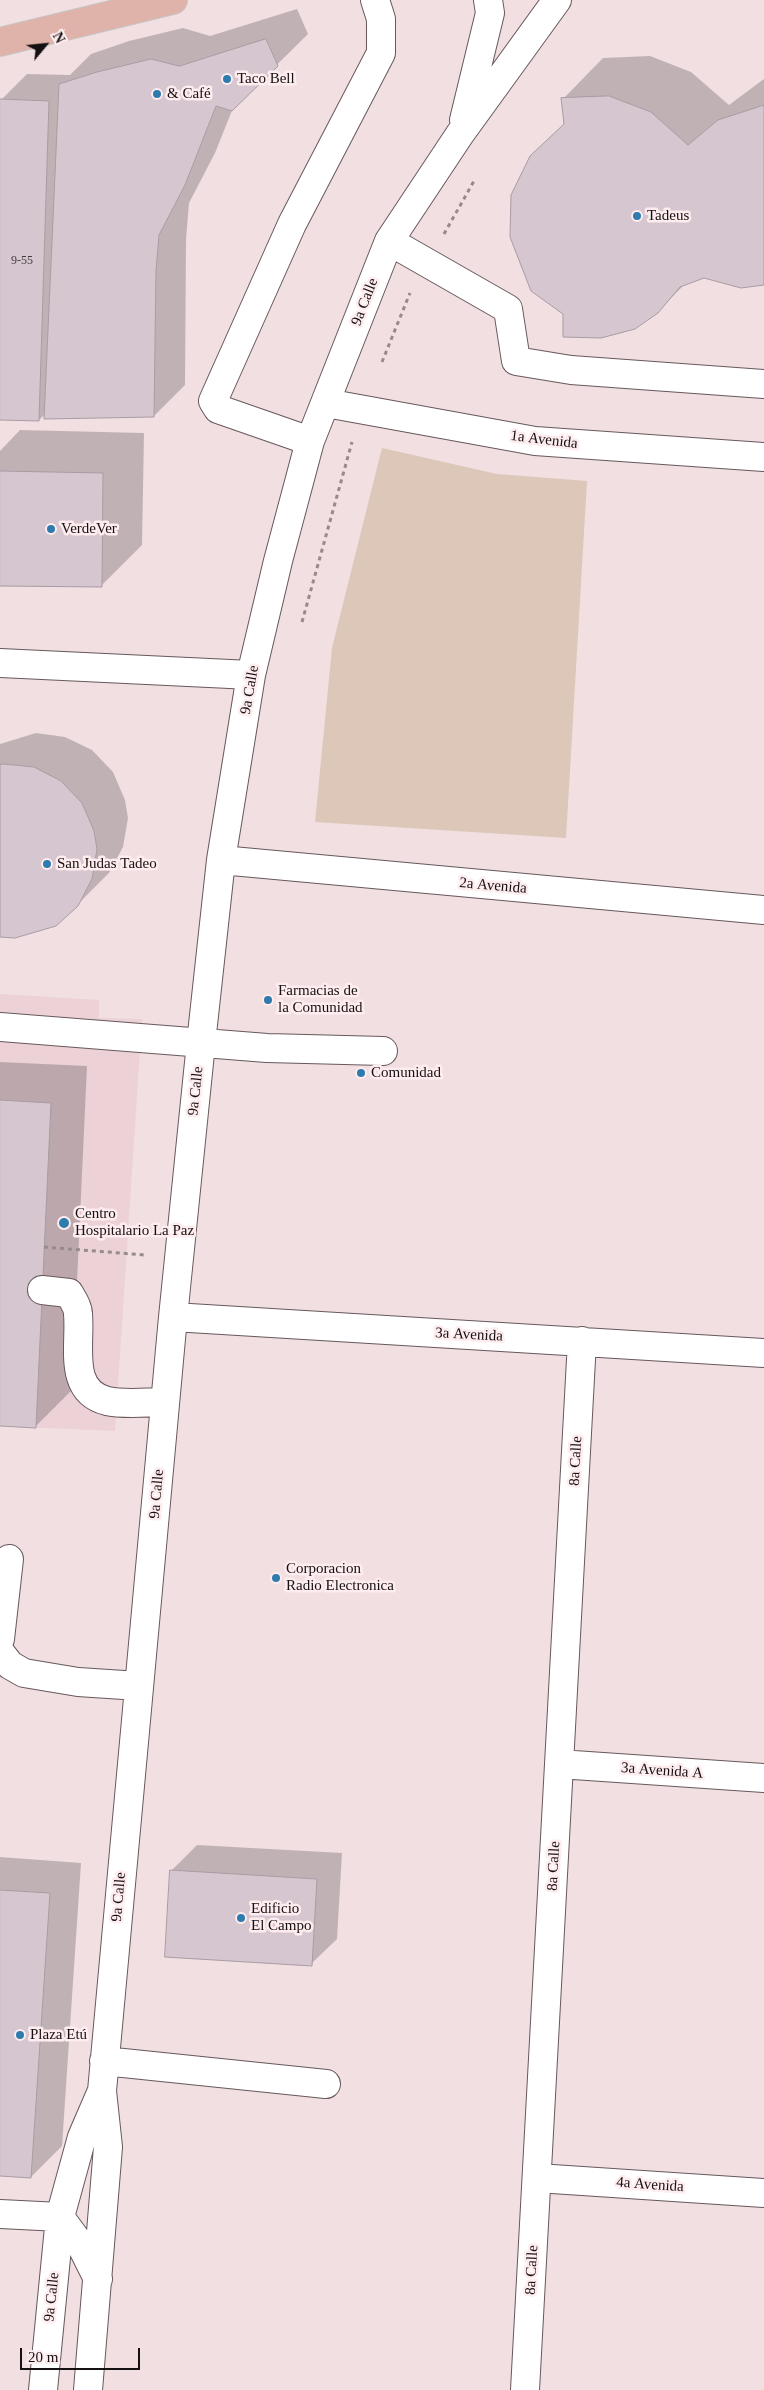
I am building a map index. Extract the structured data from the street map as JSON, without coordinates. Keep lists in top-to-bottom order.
{
  "streets": {
    "street": [
      "9a Calle",
      "1a Avenida",
      "2a Avenida",
      "3a Avenida",
      "8a Calle",
      "3a Avenida A",
      "4a Avenida"
    ]
  },
  "crossings": [
    ["9a Calle", "1a Avenida"],
    ["9a Calle", "2a Avenida"],
    ["9a Calle", "3a Avenida"],
    ["3a Avenida", "8a Calle"],
    ["8a Calle", "3a Avenida A"],
    ["8a Calle", "4a Avenida"]
  ],
  "places": [
    "Taco Bell",
    "& Café",
    "Tadeus",
    "VerdeVer",
    "San Judas Tadeo",
    "Farmacias de la Comunidad",
    "Comunidad",
    "Centro Hospitalario La Paz",
    "Corporacion Radio Electronica",
    "Edificio El Campo",
    "Plaza Etú"
  ],
  "house_numbers": ["9-55"],
  "scale_bar": "20 m",
  "north": "top right"
}
